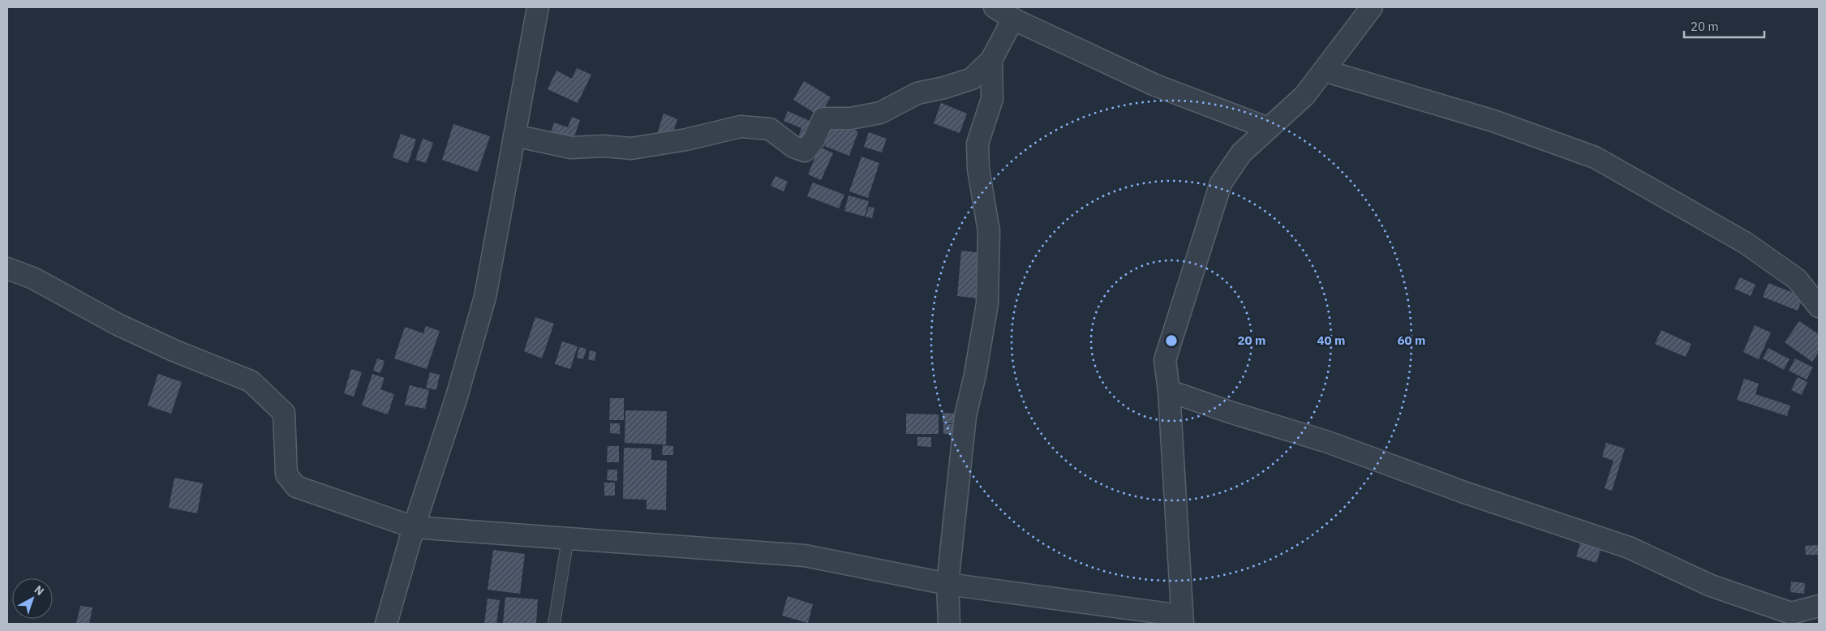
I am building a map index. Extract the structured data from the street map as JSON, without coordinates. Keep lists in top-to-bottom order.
{
  "scale_bar": "20 m",
  "north": "top right",
  "rings": ["20 m", "40 m", "60 m"]
}
